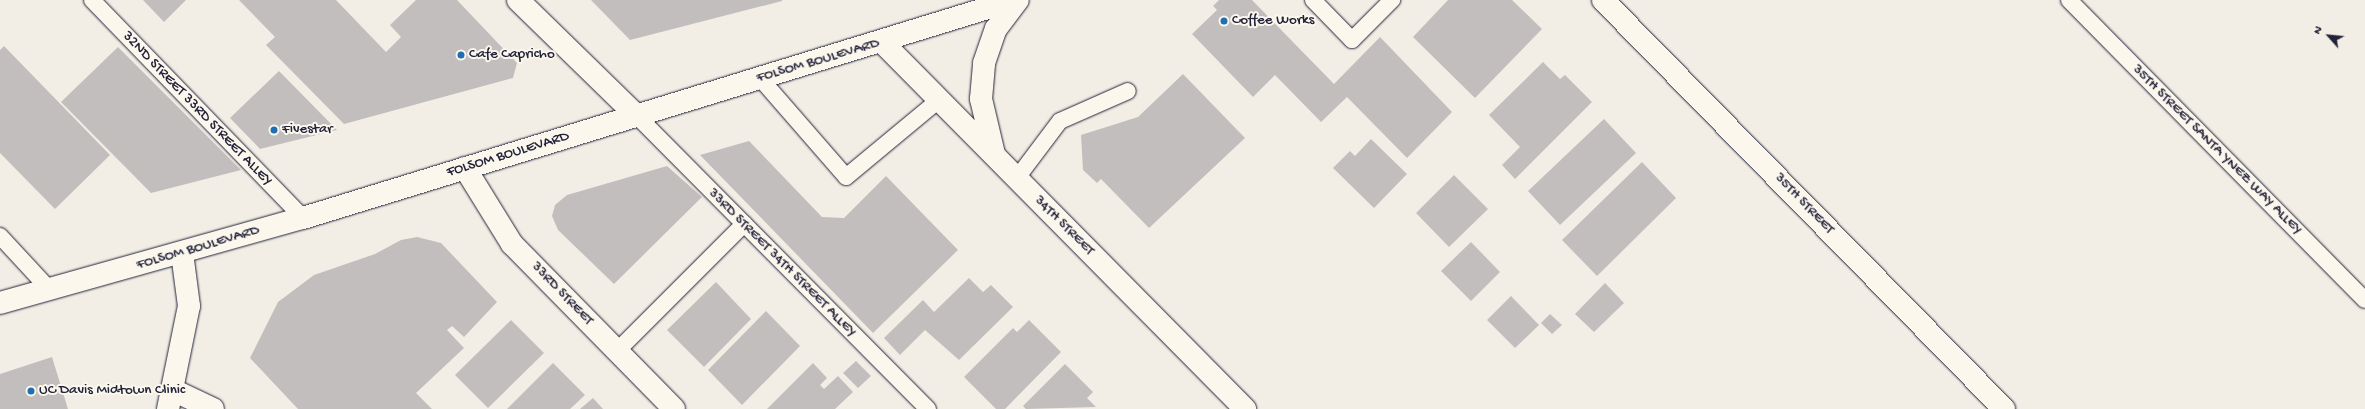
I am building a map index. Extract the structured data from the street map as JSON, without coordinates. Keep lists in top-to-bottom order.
{
  "streets": {
    "street": [
      "FOLSOM BOULEVARD",
      "35TH STREET",
      "34TH STREET",
      "33RD STREET"
    ],
    "lane": ["32ND STREET 33RD STREET ALLEY", "35TH STREET SANTA YNEZ WAY ALLEY", "33RD STREET 34TH STREET ALLEY"]
  },
  "crossings": [
    ["FOLSOM BOULEVARD", "32ND STREET 33RD STREET ALLEY"],
    ["FOLSOM BOULEVARD", "34TH STREET"],
    ["FOLSOM BOULEVARD", "33RD STREET 34TH STREET ALLEY"],
    ["FOLSOM BOULEVARD", "33RD STREET"]
  ],
  "places": [
    "Coffee Works",
    "Cafe Capricho",
    "Fivestar",
    "UC Davis Midtown Clinic"
  ],
  "north": "top left"
}
